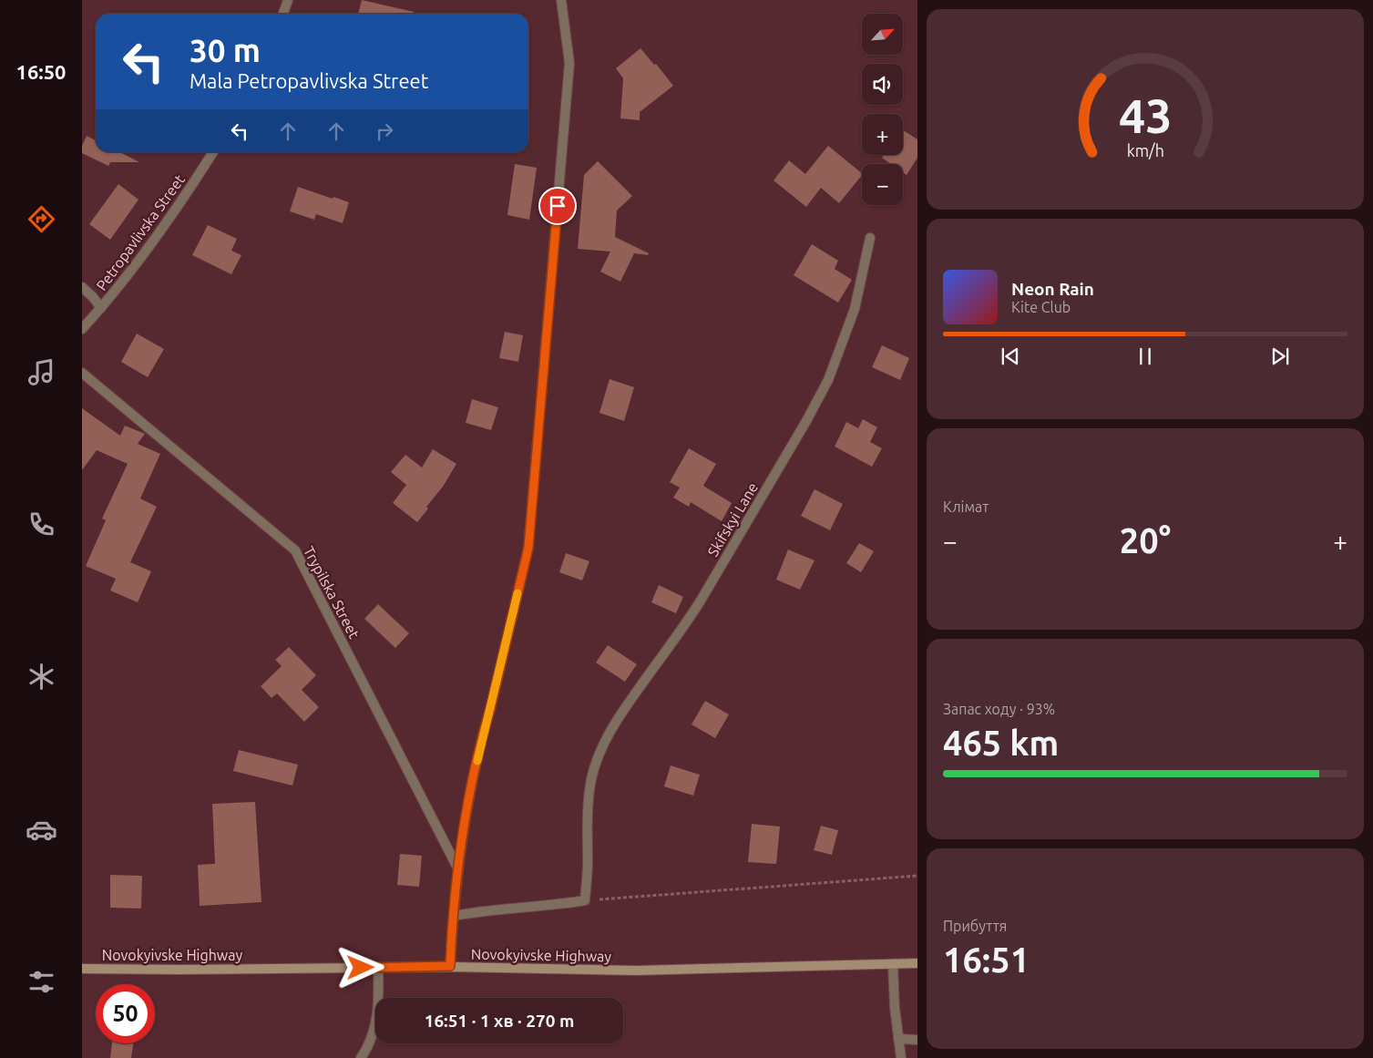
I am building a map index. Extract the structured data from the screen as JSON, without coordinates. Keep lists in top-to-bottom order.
{
  "streets": {
    "main road": ["Novokyivske Highway"],
    "street": ["Petropavlivska Street", "Skifskyi Lane", "Trypilska Street"]
  },
  "north": "top right",
  "page": {
    "tabs": "16:50",
    "map_buttons": ["+", "−"],
    "turn": ["30 m", "Mala Petropavlivska Street"],
    "song": ["Neon Rain", "Kite Club"],
    "tile": [
      "Клімат",
      ["Запас ходу · 93%", "465 km"],
      ["Прибуття", "16:51"]
    ],
    "heat": ["−", "20°", "+"],
    "limit": "50",
    "trip": "16:51 · 1 хв · 270 m",
    "gauge": ["43", "km/h"]
  }
}
